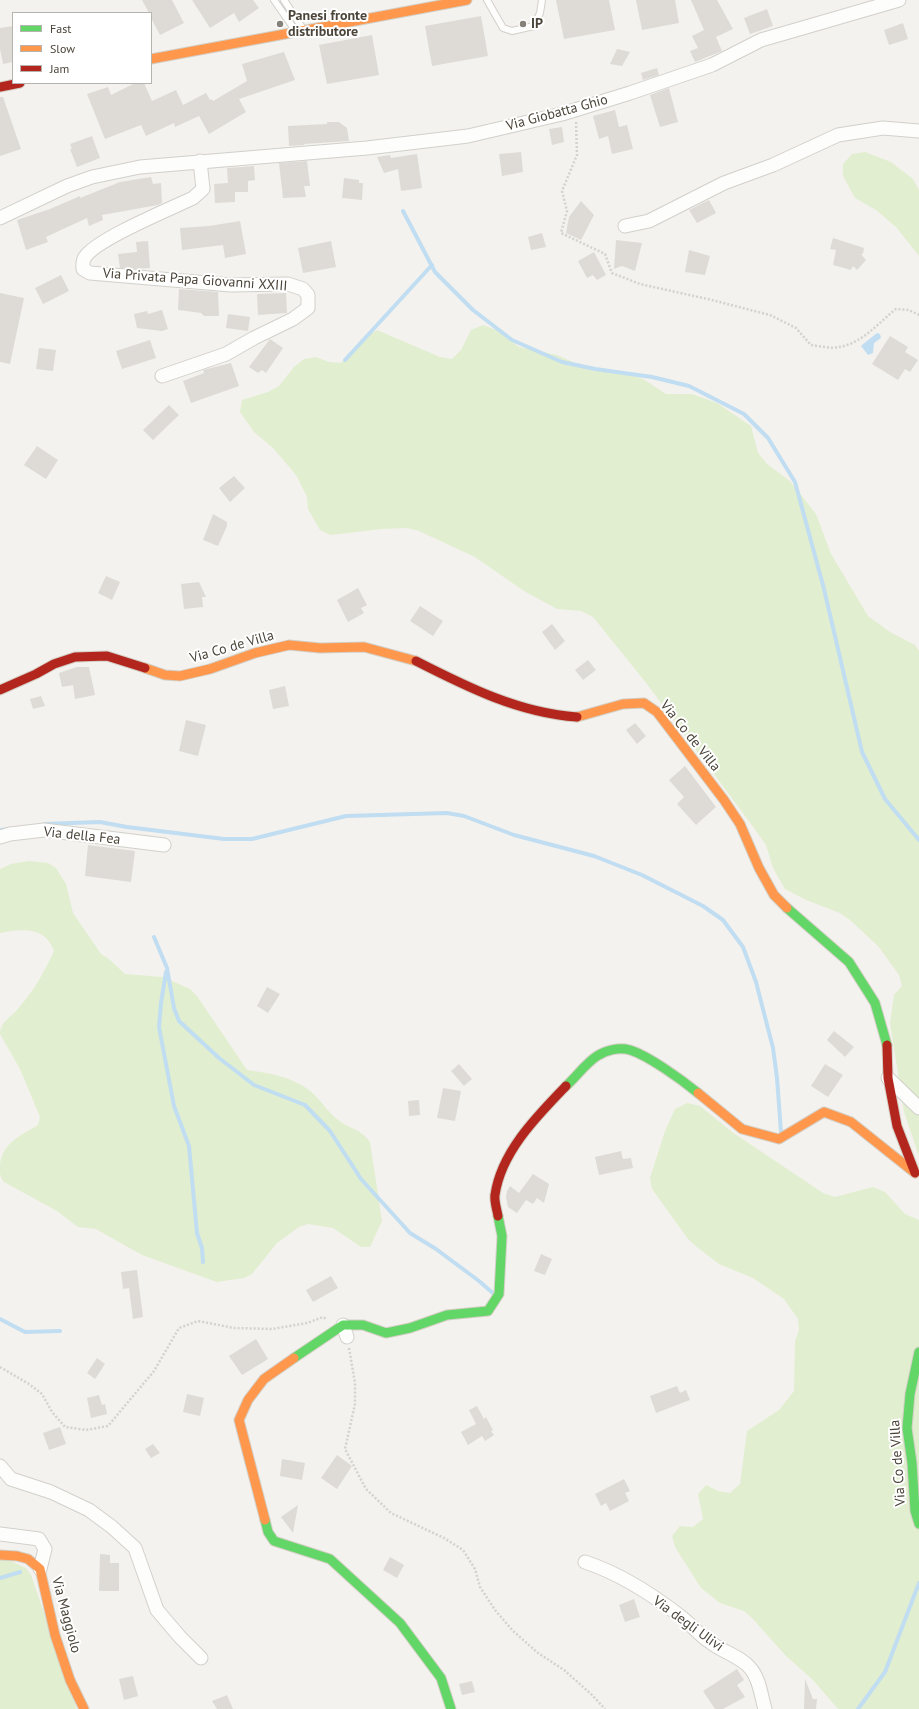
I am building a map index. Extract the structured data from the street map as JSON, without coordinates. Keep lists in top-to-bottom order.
{
  "streets": {
    "street": [
      "Via Giobatta Ghio",
      "Via Privata Papa Giovanni XXIII",
      "Via Co de Villa",
      "Via della Fea",
      "Via Maggiolo",
      "Via degli Ulivi"
    ]
  },
  "crossings": [
    ["Via Giobatta Ghio", "Via Privata Papa Giovanni XXIII"]
  ],
  "places": ["Panesi fronte distributore", "IP"],
  "legend": ["Fast", "Slow", "Jam"]
}
